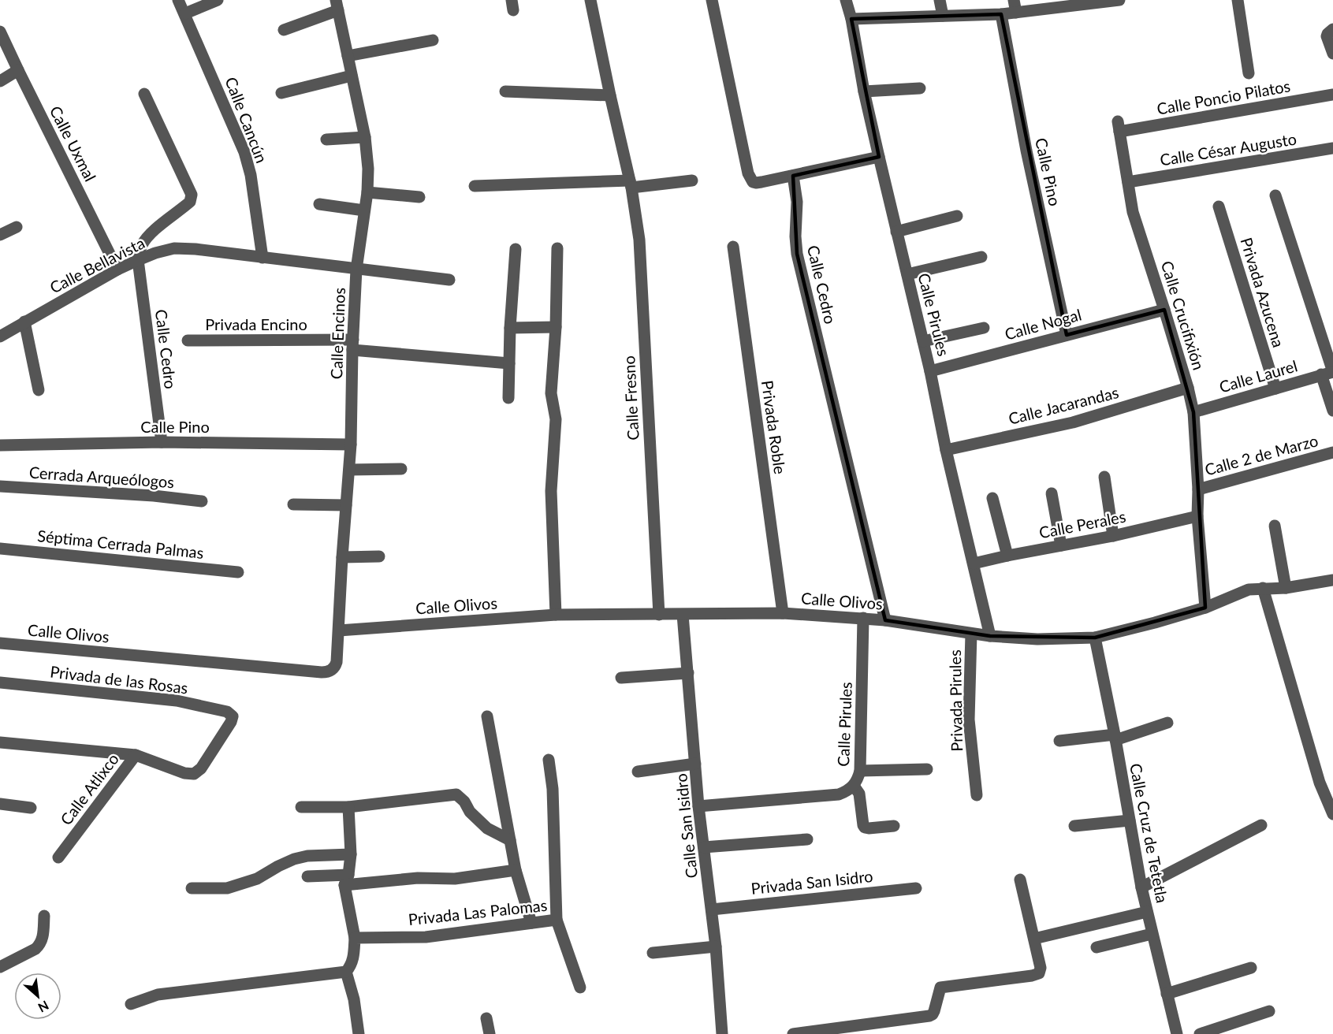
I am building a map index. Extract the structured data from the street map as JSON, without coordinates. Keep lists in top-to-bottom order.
{
  "streets": {
    "street": [
      "Calle Poncio Pilatos",
      "Calle Cancún",
      "Calle Uxmal",
      "Calle César Augusto",
      "Calle Pino",
      "Calle Bellavista",
      "Calle Cedro",
      "Privada Azucena",
      "Calle Pirules",
      "Calle Crucifixión",
      "Privada Encino",
      "Calle Nogal",
      "Calle Encinos",
      "Calle Laurel",
      "Calle Fresno",
      "Calle Jacarandas",
      "Privada Roble",
      "Calle 2 de Marzo",
      "Cerrada Arqueólogos",
      "Calle Perales",
      "Séptima Cerrada Palmas",
      "Calle Olivos",
      "Privada de las Rosas",
      "Privada Pirules",
      "Calle Atlixco",
      "Calle San Isidro",
      "Calle Cruz de Tetetla",
      "Privada San Isidro",
      "Privada Las Palomas"
    ]
  },
  "crossings": [
    ["Calle Poncio Pilatos", "Calle Crucifixión"],
    ["Calle Cancún", "Calle Bellavista"],
    ["Calle Uxmal", "Calle Bellavista"],
    ["Calle César Augusto", "Calle Crucifixión"],
    ["Calle Pino", "Calle Cedro"],
    ["Calle Pino", "Calle Nogal"],
    ["Calle Pino", "Calle Encinos"],
    ["Calle Bellavista", "Calle Cedro"],
    ["Calle Bellavista", "Calle Encinos"],
    ["Calle Cedro", "Calle Olivos"],
    ["Privada Azucena", "Calle Laurel"],
    ["Calle Pirules", "Calle Nogal"],
    ["Calle Pirules", "Calle Jacarandas"],
    ["Calle Pirules", "Calle Perales"],
    ["Calle Pirules", "Calle Olivos"],
    ["Calle Pirules", "Calle San Isidro"],
    ["Calle Crucifixión", "Calle Nogal"],
    ["Calle Crucifixión", "Calle Laurel"],
    ["Calle Crucifixión", "Calle Jacarandas"],
    ["Calle Crucifixión", "Calle 2 de Marzo"],
    ["Calle Crucifixión", "Calle Perales"],
    ["Calle Crucifixión", "Calle Olivos"],
    ["Privada Encino", "Calle Encinos"],
    ["Calle Encinos", "Calle Olivos"],
    ["Calle Fresno", "Calle Olivos"],
    ["Privada Roble", "Calle Olivos"],
    ["Calle Olivos", "Privada Pirules"],
    ["Calle Olivos", "Calle San Isidro"],
    ["Calle Olivos", "Calle Cruz de Tetetla"],
    ["Privada de las Rosas", "Calle Atlixco"],
    ["Calle San Isidro", "Privada San Isidro"]
  ],
  "north": "bottom right"
}
